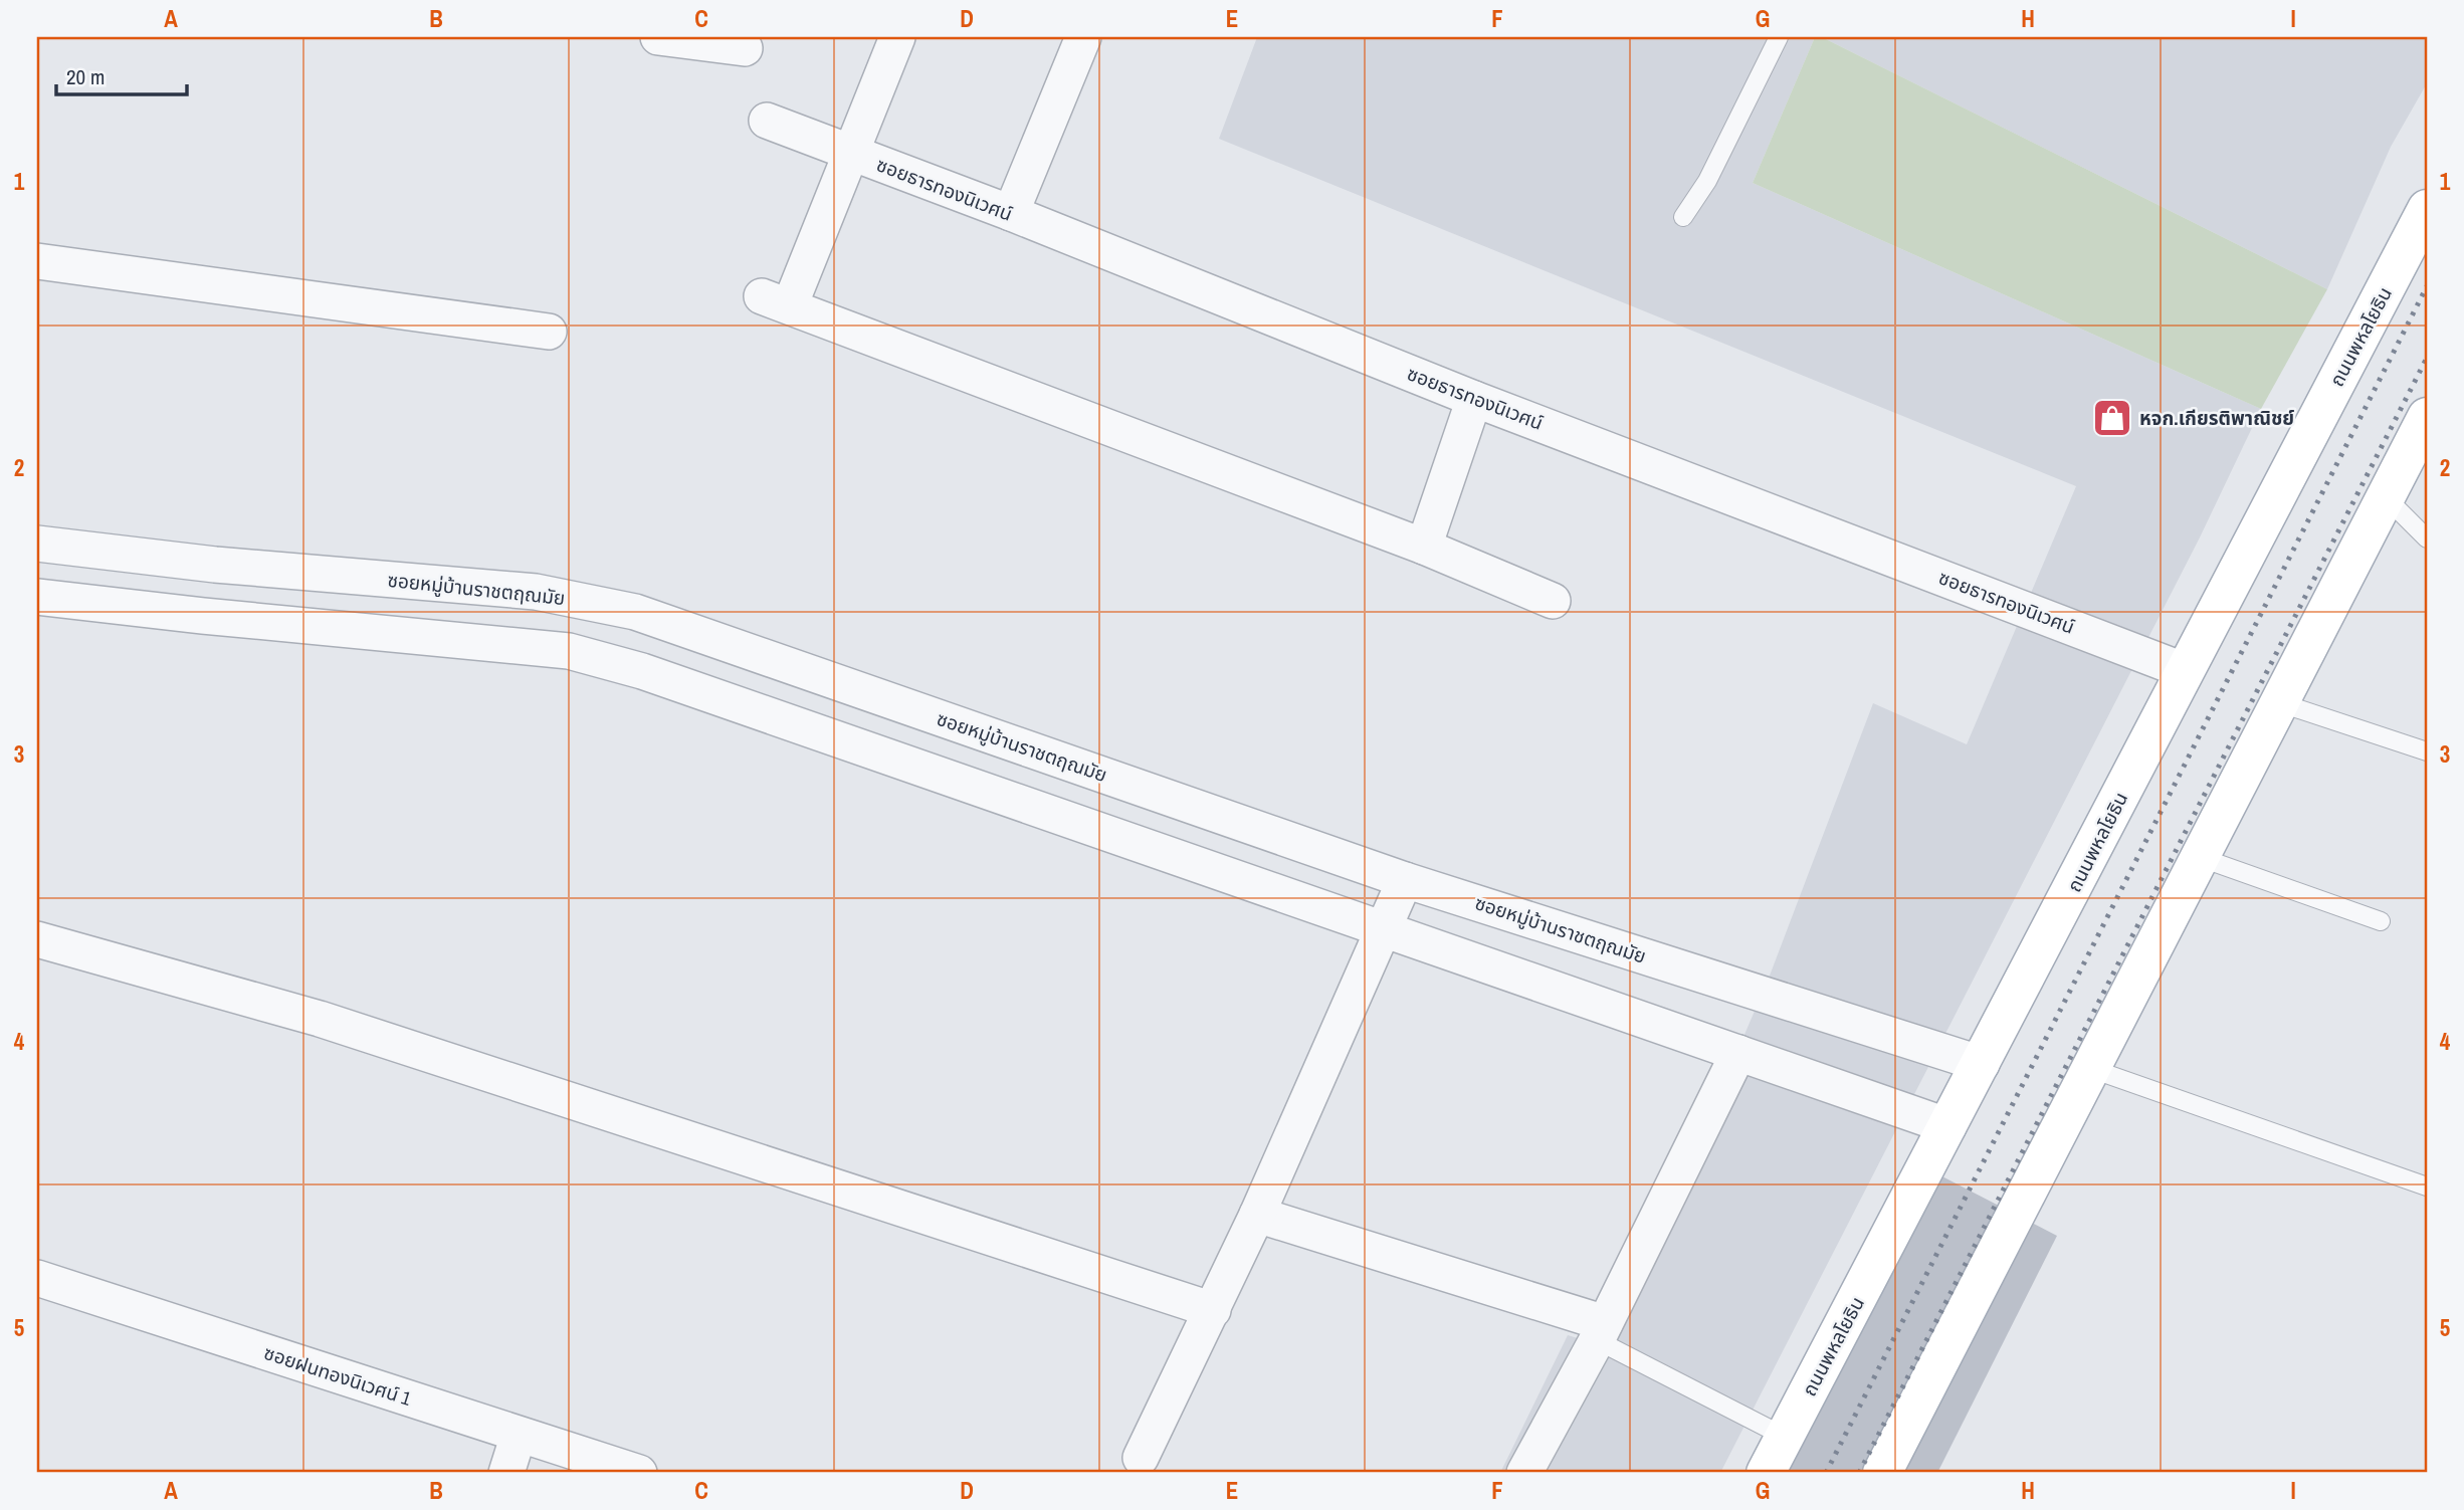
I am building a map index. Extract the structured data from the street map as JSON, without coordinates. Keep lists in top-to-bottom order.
{
  "streets": {
    "main road": ["ถนนพหลโยธิน"],
    "street": ["ซอยธารทองนิเวศน์", "ซอยหมู่บ้านราชตฤณมัย", "ซอยฝนทองนิเวศน์ 1"]
  },
  "crossings": [
    ["ซอยธารทองนิเวศน์", "ถนนพหลโยธิน"],
    ["ถนนพหลโยธิน", "ซอยหมู่บ้านราชตฤณมัย"]
  ],
  "places": {
    "shop": ["หจก.เกียรติพาณิชย์"]
  },
  "scale_bar": "20 m",
  "grid": {
    "columns": [
      "A",
      "B",
      "C",
      "D",
      "E",
      "F",
      "G",
      "H",
      "I"
    ],
    "rows": [
      "1",
      "2",
      "3",
      "4",
      "5"
    ]
  }
}
